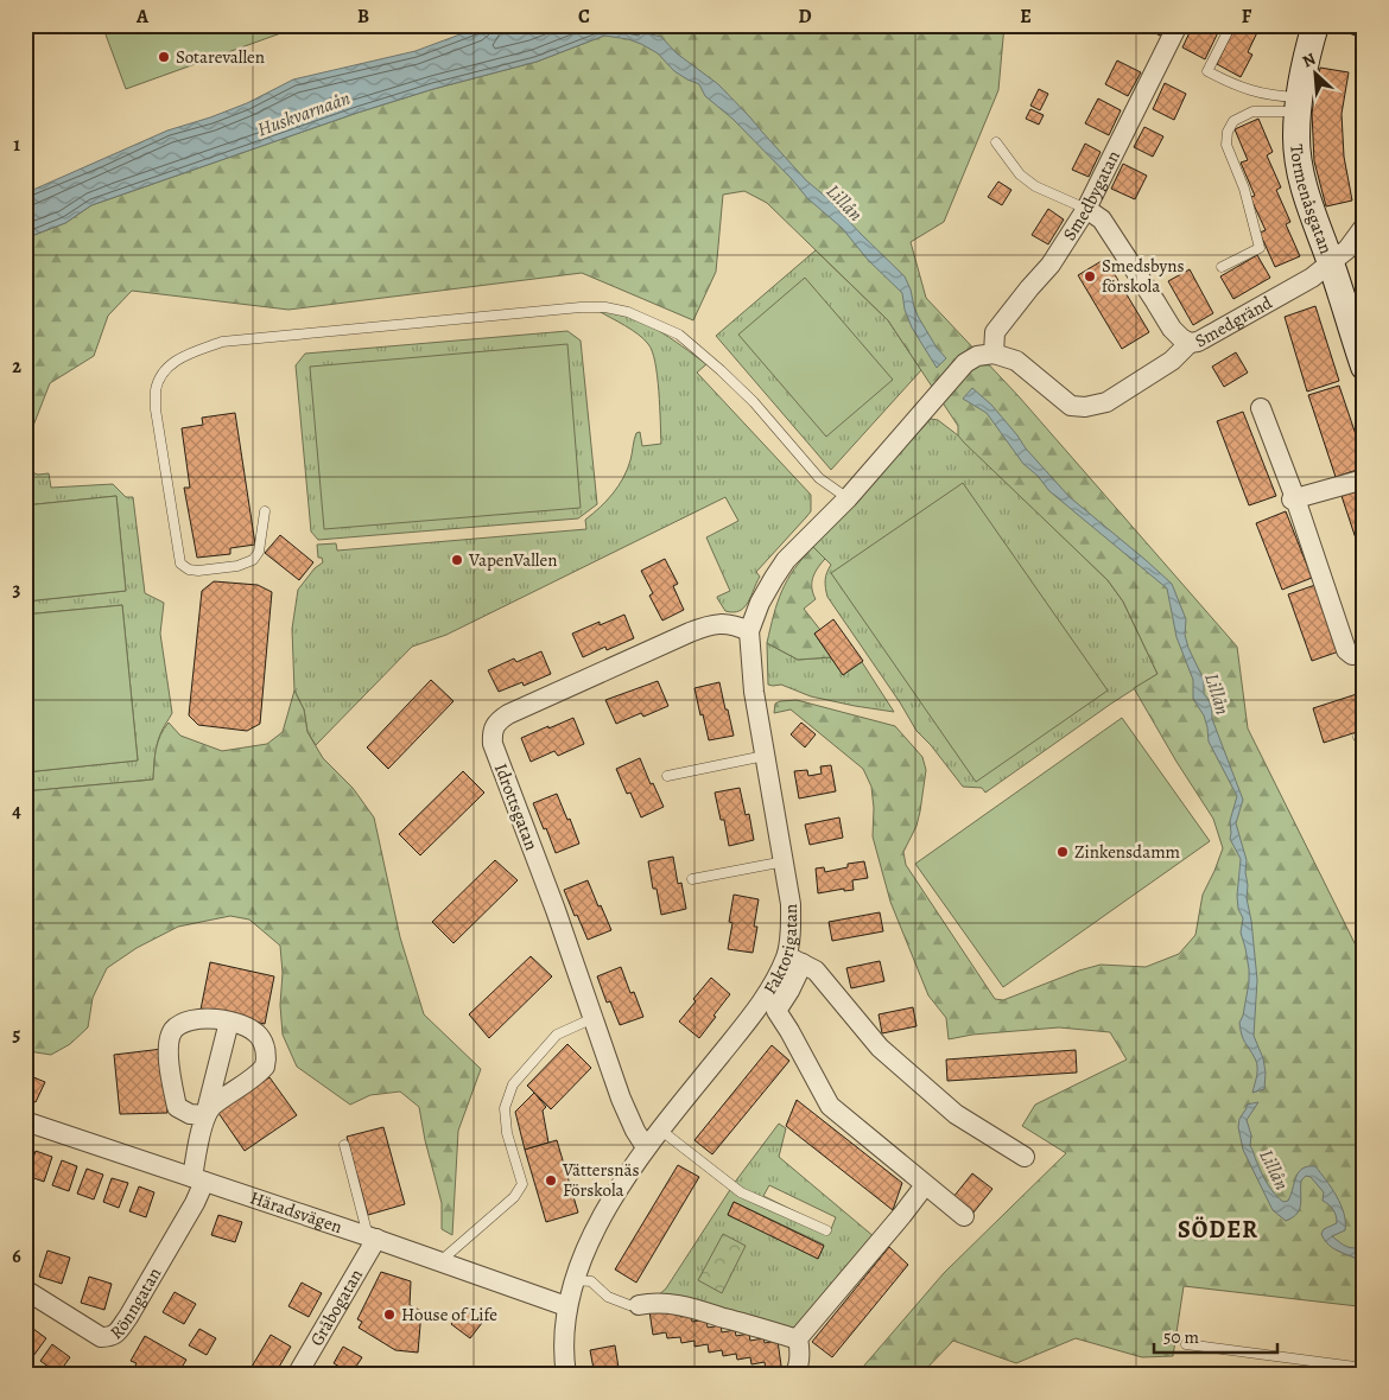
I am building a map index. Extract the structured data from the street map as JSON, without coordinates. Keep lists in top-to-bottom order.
{
  "streets": {
    "street": [
      "Smedbygatan",
      "Tormenåsgatan",
      "Smedgränd",
      "Idrottsgatan",
      "Faktorigatan",
      "Häradsvägen",
      "Rönngatan",
      "Gråbogatan"
    ]
  },
  "crossings": [
    ["Smedbygatan", "Smedgränd"],
    ["Tormenåsgatan", "Smedgränd"],
    ["Idrottsgatan", "Faktorigatan"],
    ["Faktorigatan", "Häradsvägen"],
    ["Häradsvägen", "Rönngatan"],
    ["Häradsvägen", "Gråbogatan"]
  ],
  "districts": ["SÖDER"],
  "water": ["Huskvarnaån", "Lillån"],
  "places": [
    "Sotarevallen",
    "Smedsbyns förskola",
    "VapenVallen",
    "Zinkensdamm",
    "Vättersnäs Förskola",
    "House of Life"
  ],
  "scale_bar": "50 m",
  "north": "top left",
  "grid": {
    "columns": [
      "A",
      "B",
      "C",
      "D",
      "E",
      "F"
    ],
    "rows": [
      "1",
      "2",
      "3",
      "4",
      "5",
      "6"
    ]
  }
}
